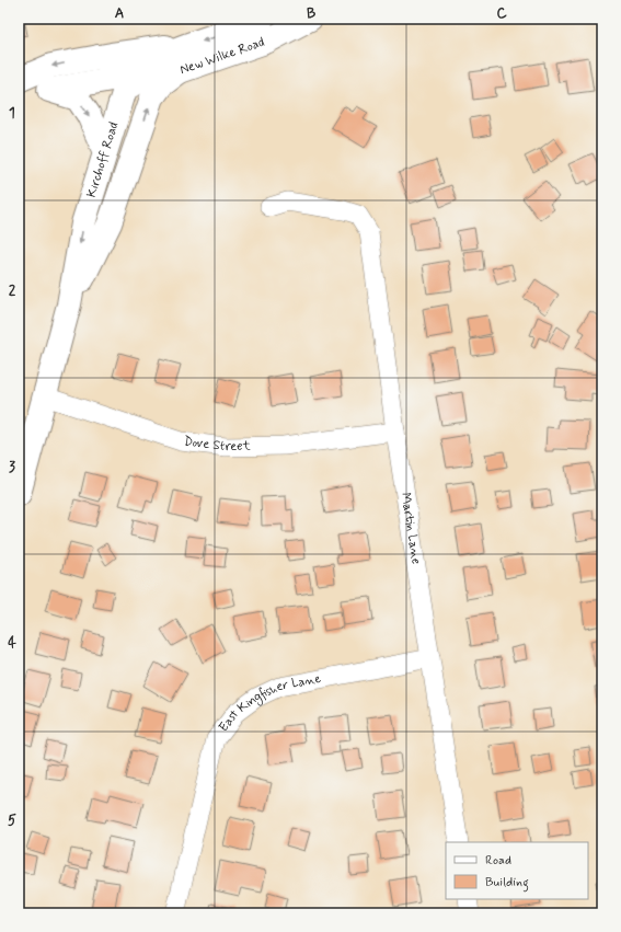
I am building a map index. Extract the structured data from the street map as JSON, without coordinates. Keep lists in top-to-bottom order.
{
  "streets": {
    "main road": ["New Wilke Road", "Kirchoff Road"],
    "street": ["Dove Street", "Martin Lane", "East Kingfisher Lane"]
  },
  "crossings": [
    ["New Wilke Road", "Kirchoff Road"],
    ["Kirchoff Road", "Dove Street"],
    ["Dove Street", "Martin Lane"],
    ["Martin Lane", "East Kingfisher Lane"]
  ],
  "legend": ["Road", "Building"],
  "grid": {
    "columns": ["A", "B", "C"],
    "rows": [
      "1",
      "2",
      "3",
      "4",
      "5"
    ]
  }
}
